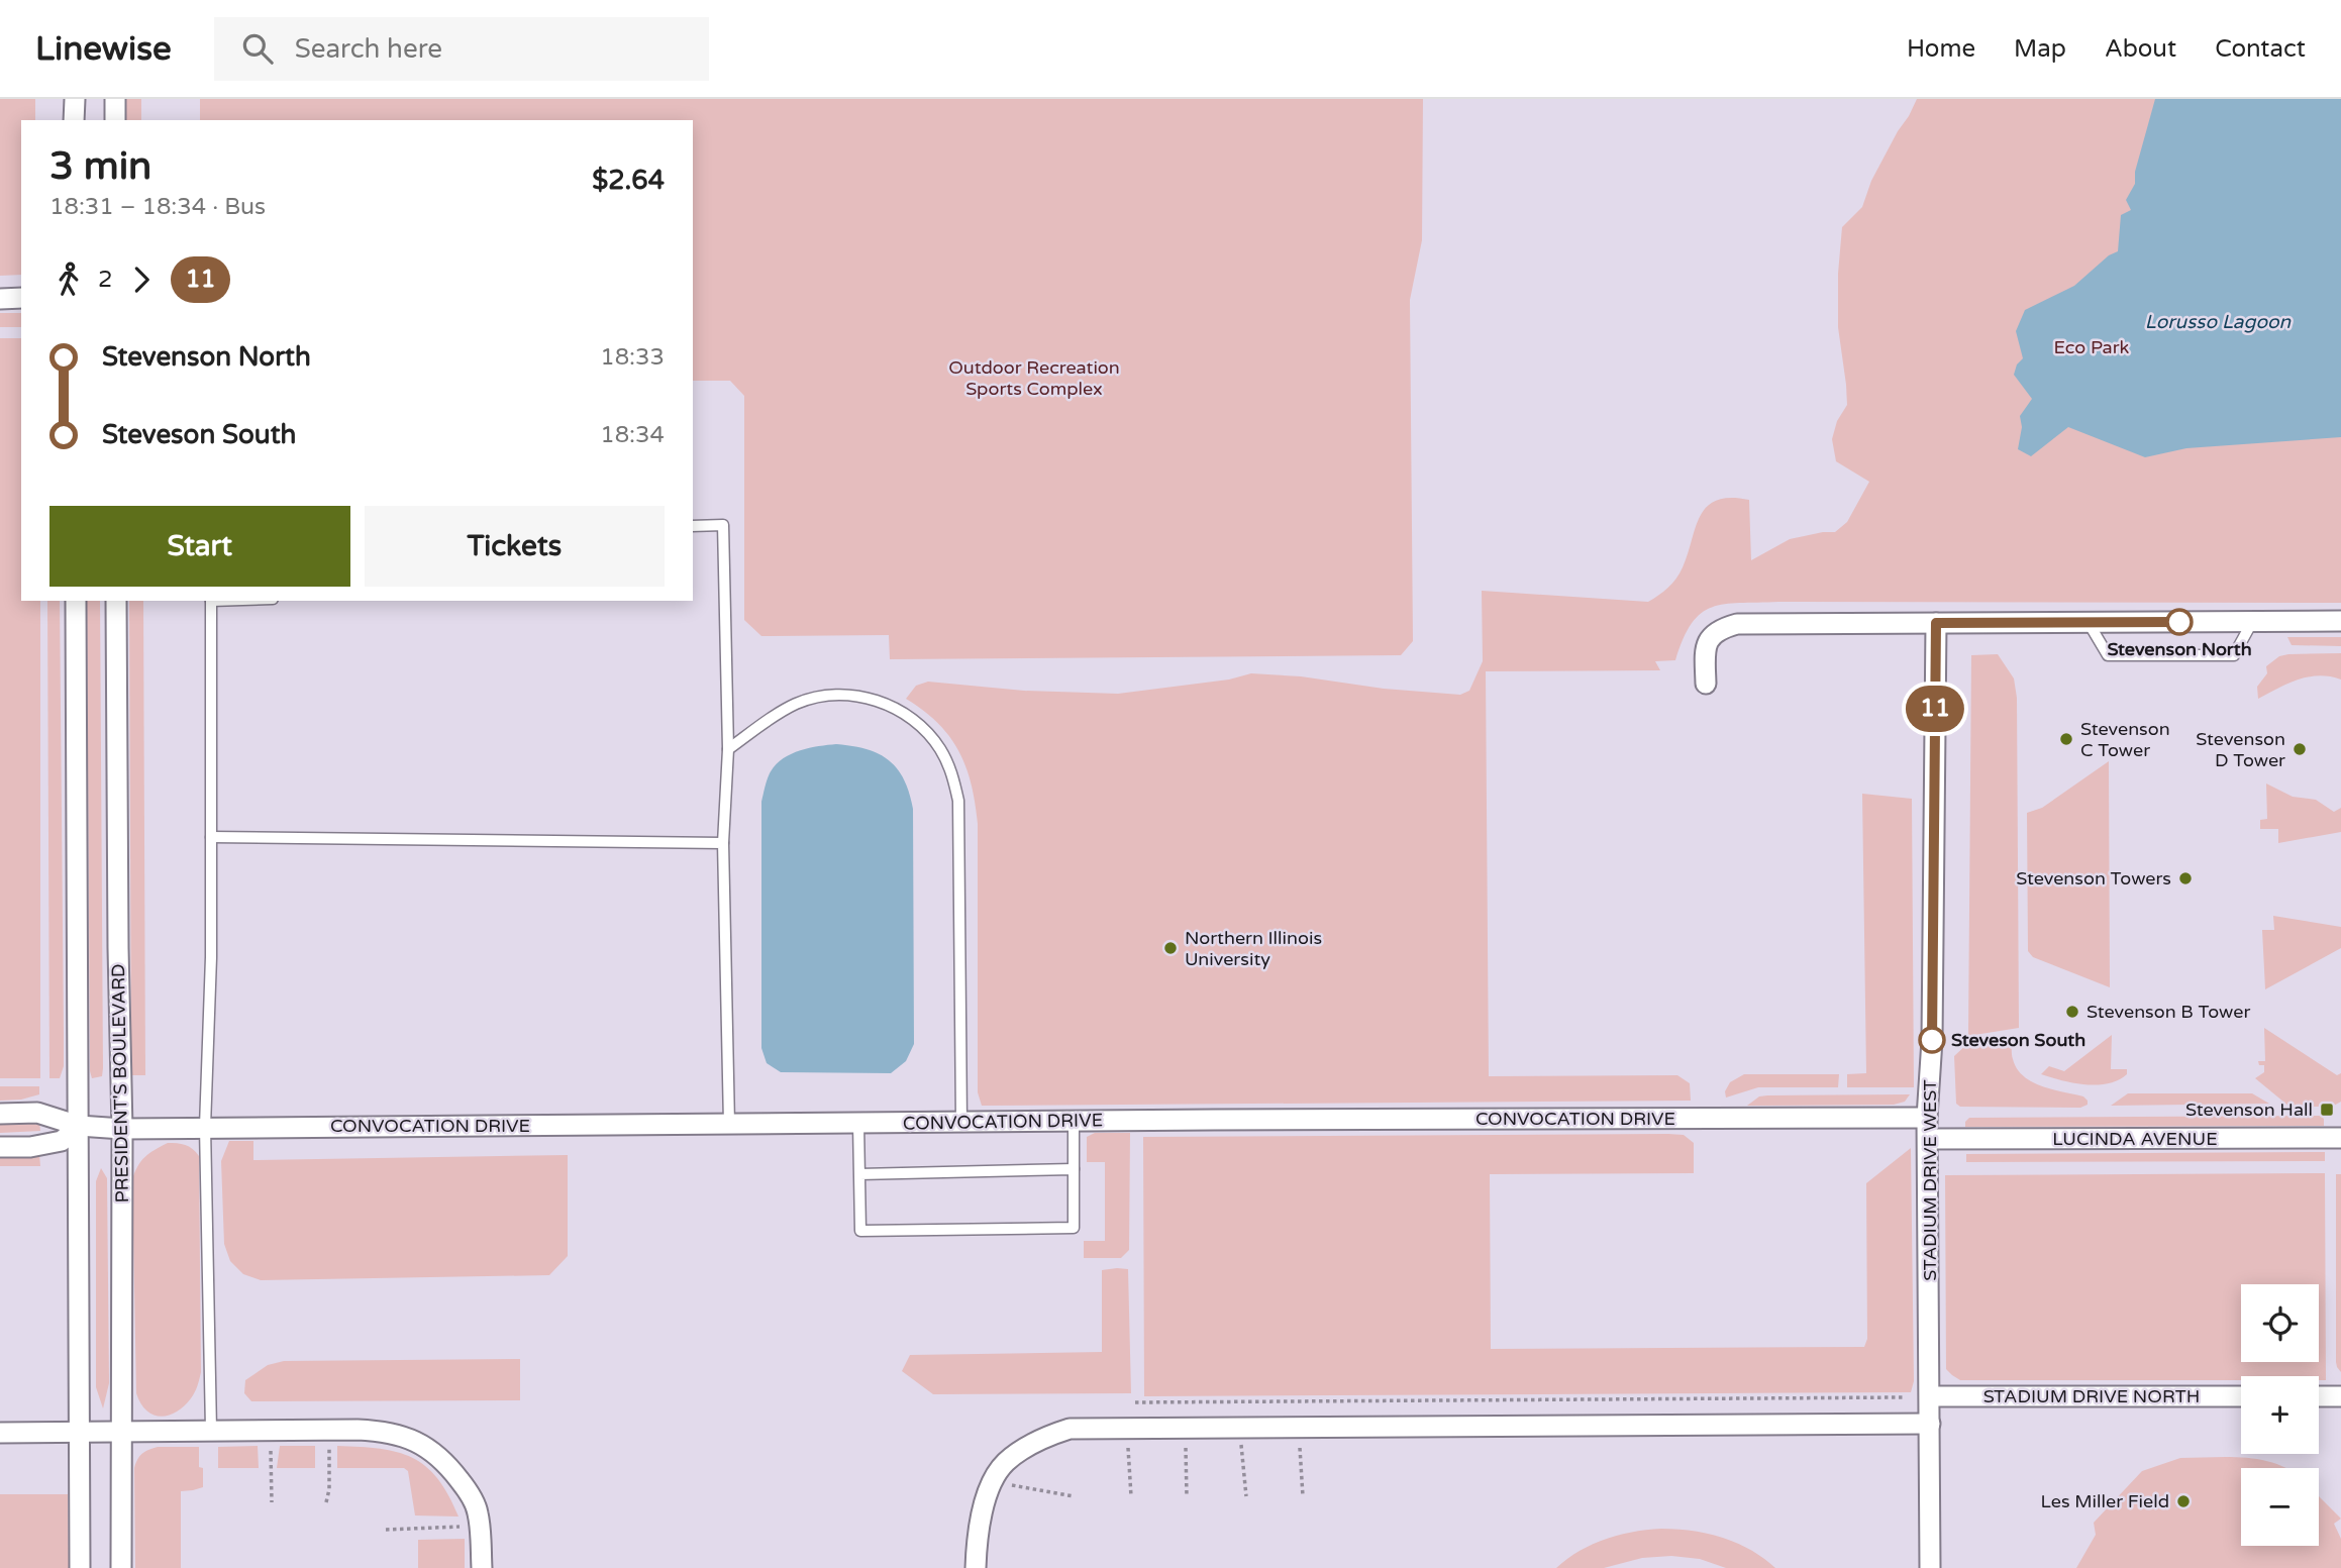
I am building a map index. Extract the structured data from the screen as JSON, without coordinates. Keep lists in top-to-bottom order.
{
  "streets": {
    "street": [
      "PRESIDENT'S BOULEVARD",
      "CONVOCATION DRIVE",
      "LUCINDA AVENUE",
      "STADIUM DRIVE WEST",
      "STADIUM DRIVE NORTH"
    ]
  },
  "crossings": [
    ["PRESIDENT'S BOULEVARD", "CONVOCATION DRIVE"],
    ["CONVOCATION DRIVE", "STADIUM DRIVE WEST"],
    ["LUCINDA AVENUE", "STADIUM DRIVE WEST"],
    ["STADIUM DRIVE WEST", "STADIUM DRIVE NORTH"]
  ],
  "water": ["Lorusso Lagoon"],
  "parks": ["Eco Park", "Outdoor Recreation Sports Complex"],
  "places": {
    "other": [
      "Stevenson North",
      "Stevenson C Tower",
      "Stevenson D Tower",
      "Stevenson Towers",
      "Northern Illinois University",
      "Stevenson B Tower",
      "Steveson South",
      "Les Miller Field"
    ],
    "transit": ["Stevenson Hall"]
  },
  "lines": ["bus line 11"],
  "page": {
    "header": "Linewise",
    "search": "Search here",
    "nav": [
      "Home",
      "Map",
      "About",
      "Contact"
    ],
    "on_map": "11",
    "heading": ["3 min", "18:31 – 18:34 · Bus", "$2.64"],
    "legs": ["2", "11"],
    "list": [
      {
        "name": "Stevenson North",
        "value": "18:33"
      },
      {
        "name": "Steveson South",
        "value": "18:34"
      }
    ],
    "buttons": ["Start", "Tickets"],
    "map_buttons": ["+", "−"]
  }
}
